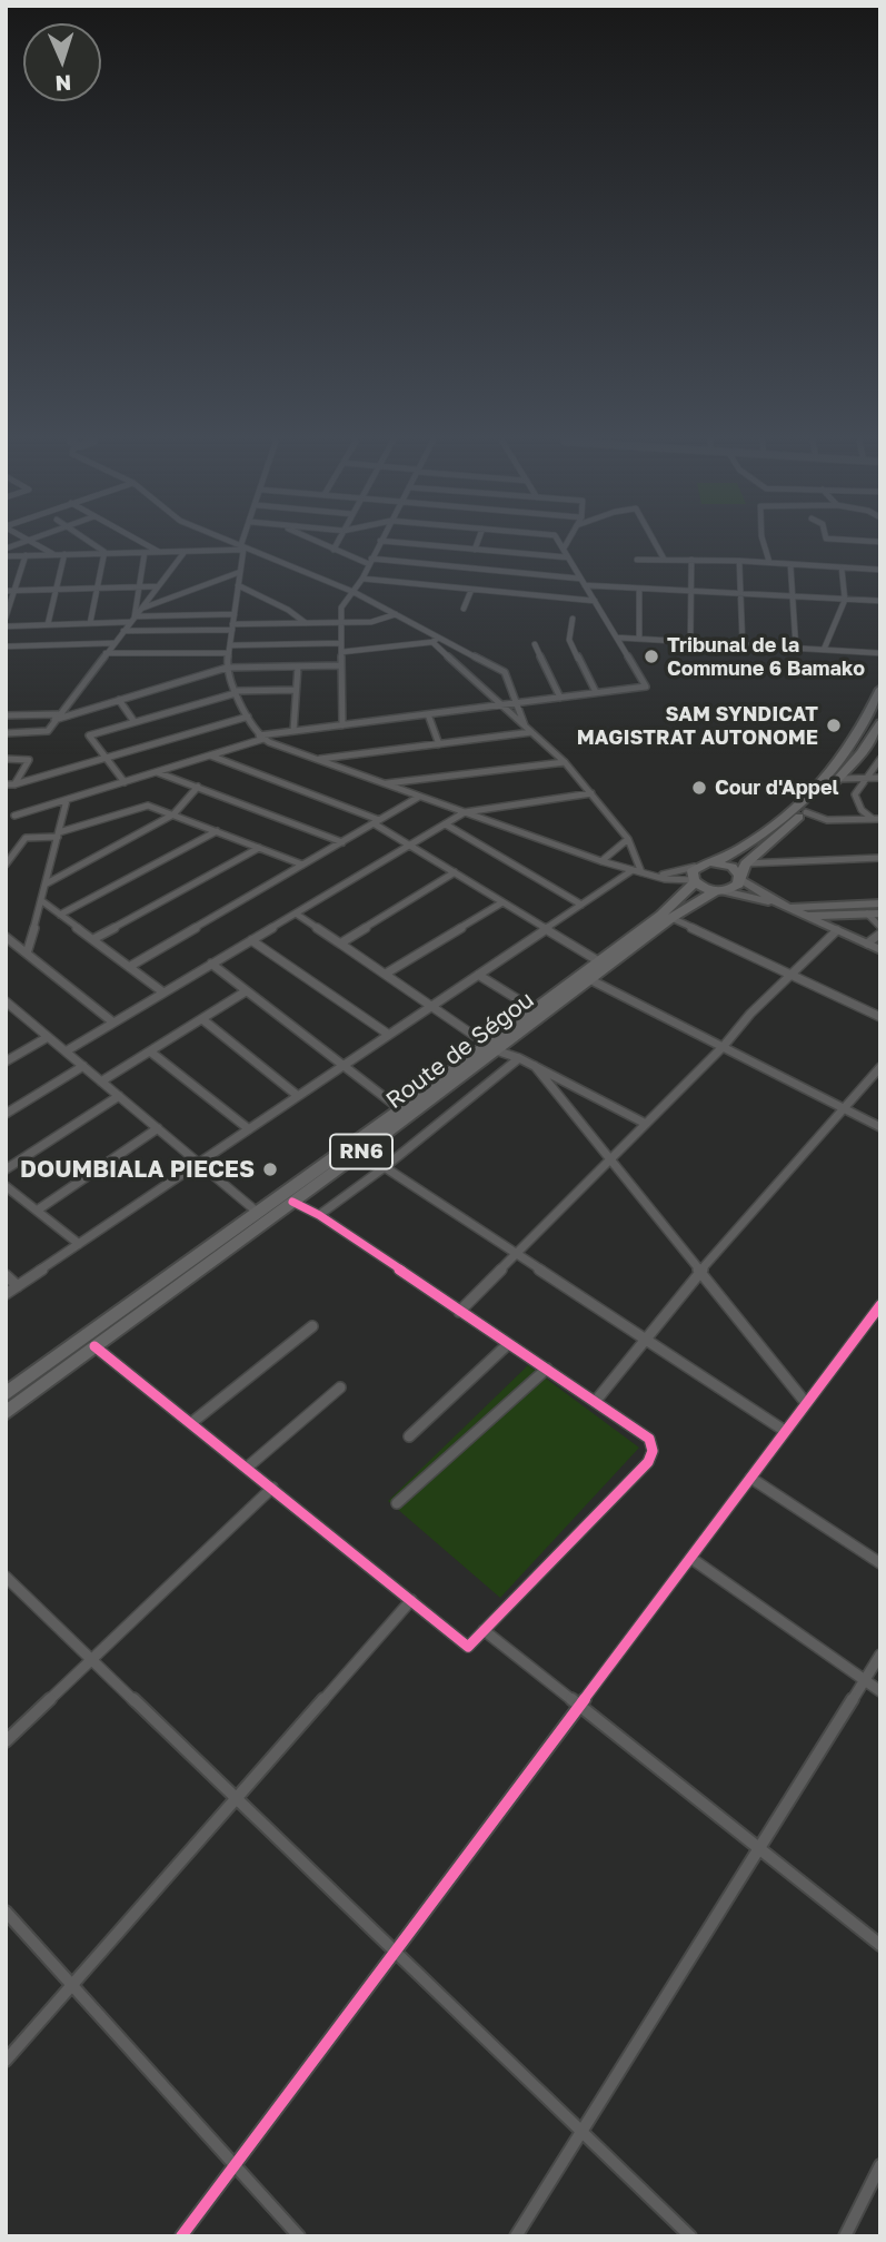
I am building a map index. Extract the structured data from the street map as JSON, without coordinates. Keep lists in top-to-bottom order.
{
  "streets": {
    "highway": ["Route de Ségou", "RN6"]
  },
  "places": [
    "Tribunal de la Commune 6 Bamako",
    "SAM SYNDICAT MAGISTRAT AUTONOME",
    "Cour d'Appel",
    "DOUMBIALA PIECES"
  ],
  "north": "bottom"
}
